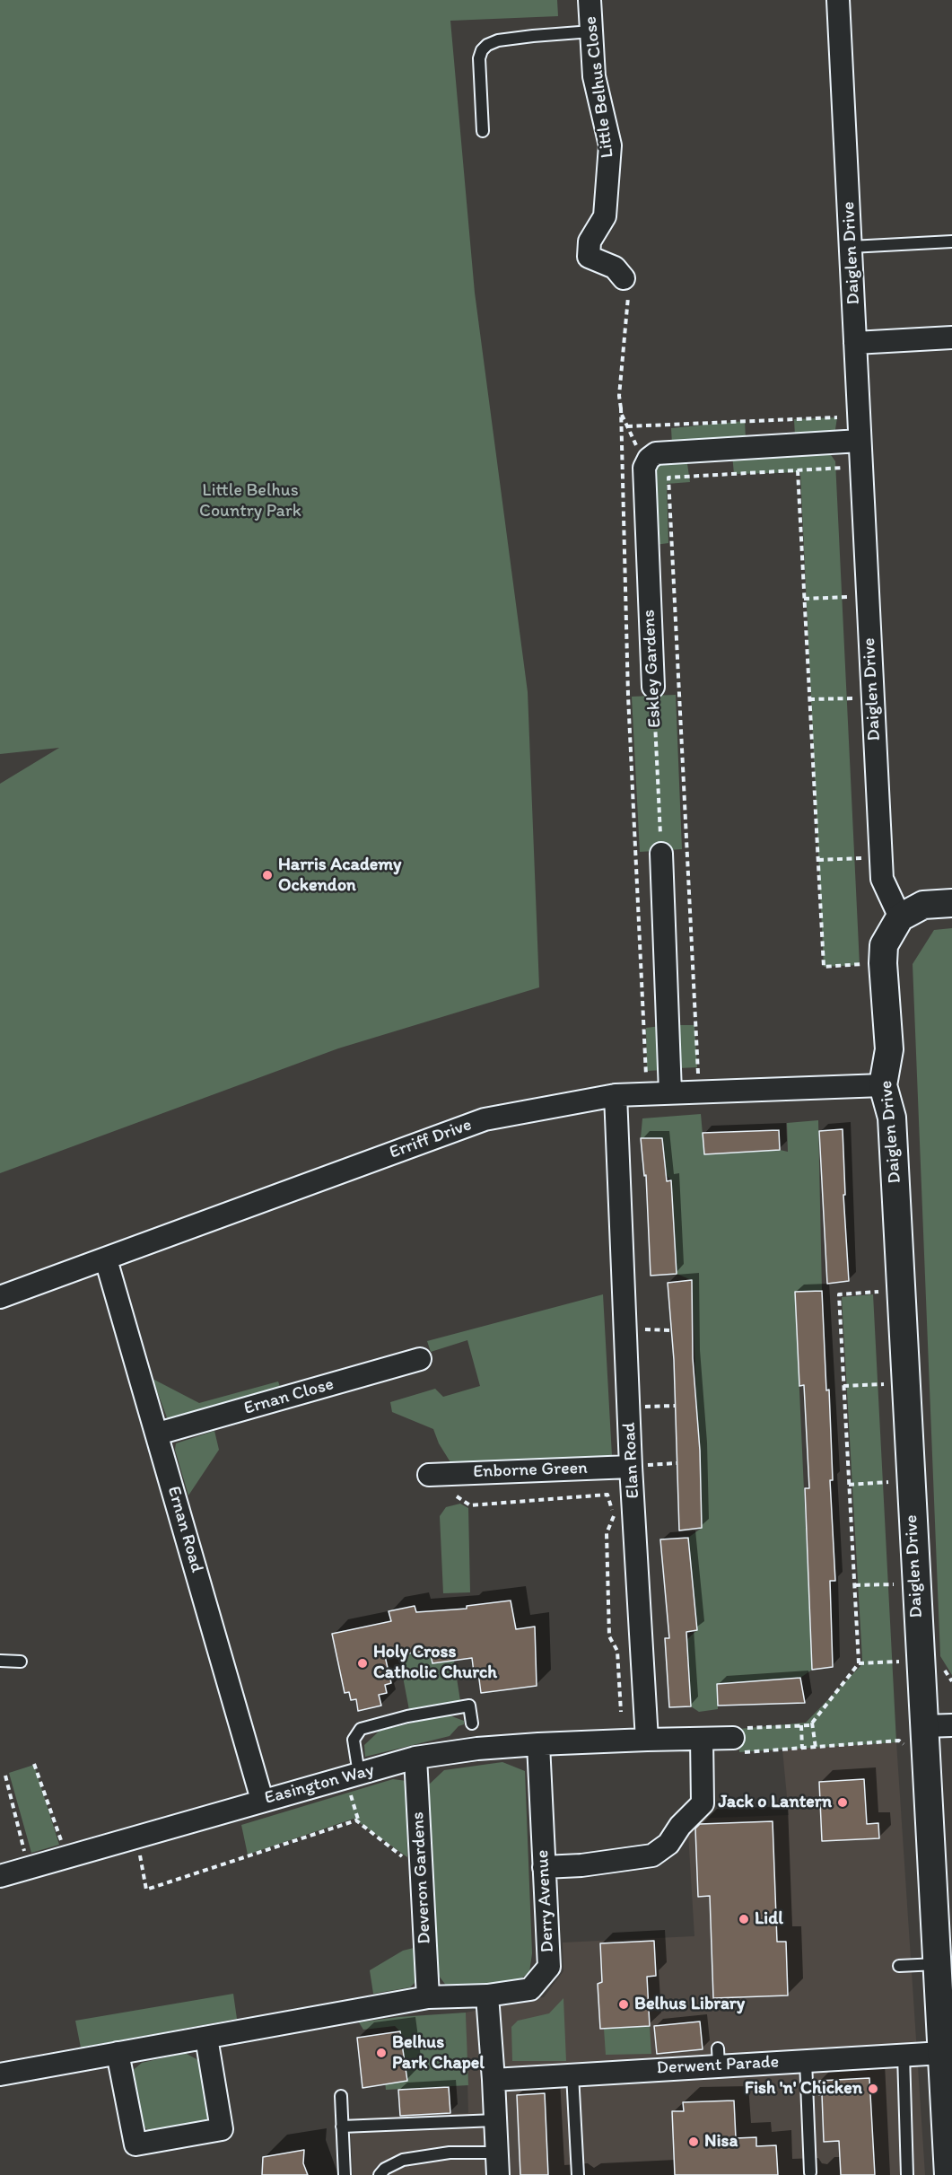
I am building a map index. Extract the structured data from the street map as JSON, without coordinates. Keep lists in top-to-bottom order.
{
  "streets": {
    "street": [
      "Little Belhus Close",
      "Daiglen Drive",
      "Eskley Gardens",
      "Erriff Drive",
      "Ernan Close",
      "Elan Road",
      "Enborne Green",
      "Ernan Road",
      "Easington Way",
      "Deveron Gardens",
      "Derry Avenue",
      "Derwent Parade"
    ]
  },
  "crossings": [
    ["Daiglen Drive", "Erriff Drive"],
    ["Daiglen Drive", "Derwent Parade"],
    ["Erriff Drive", "Elan Road"],
    ["Erriff Drive", "Ernan Road"],
    ["Ernan Close", "Ernan Road"],
    ["Elan Road", "Enborne Green"],
    ["Elan Road", "Easington Way"],
    ["Ernan Road", "Easington Way"],
    ["Easington Way", "Deveron Gardens"],
    ["Easington Way", "Derry Avenue"]
  ],
  "parks": ["Little Belhus Country Park"],
  "places": [
    "Harris Academy Ockendon",
    "Holy Cross Catholic Church",
    "Jack o Lantern",
    "Lidl",
    "Belhus Library",
    "Belhus Park Chapel",
    "Fish 'n' Chicken",
    "Nisa"
  ]
}
